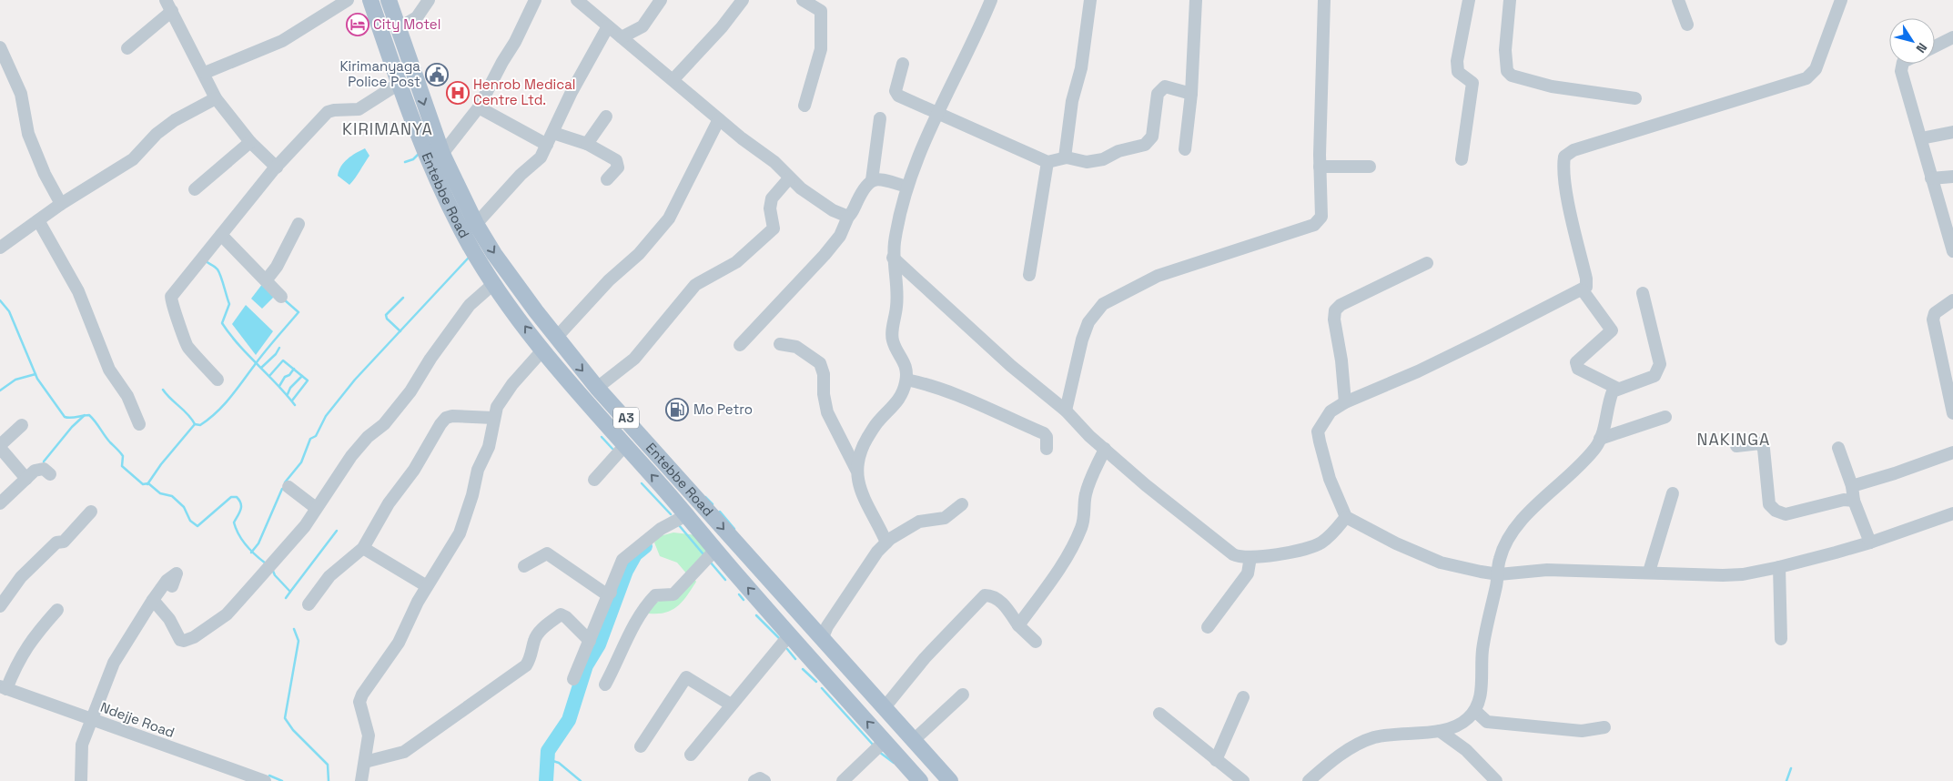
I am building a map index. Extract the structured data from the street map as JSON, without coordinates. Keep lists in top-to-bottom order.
{
  "streets": {
    "main road": ["Entebbe Road", "A3"],
    "street": ["Ndejje Road"]
  },
  "districts": ["KIRIMANYA", "NAKINGA"],
  "places": {
    "hotel": ["City Motel"],
    "public building": ["Kirimanyaga Police Post"],
    "hospital": ["Henrob Medical Centre Ltd."],
    "fuel station": ["Mo Petro"]
  },
  "north": "bottom right"
}
